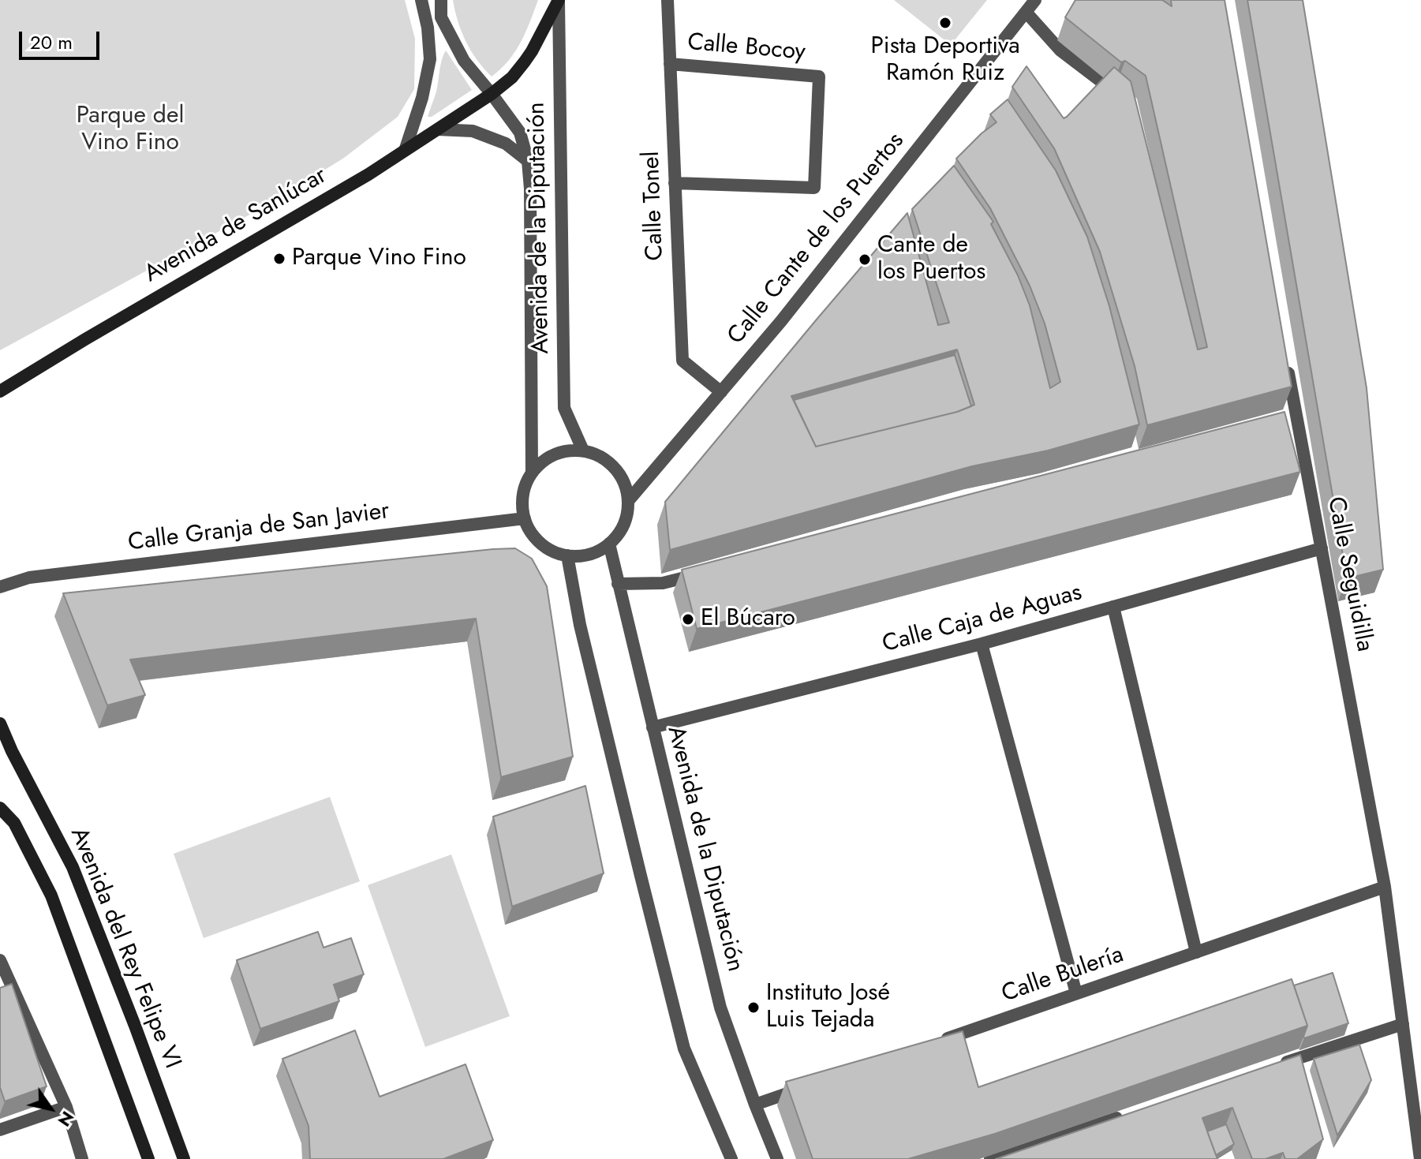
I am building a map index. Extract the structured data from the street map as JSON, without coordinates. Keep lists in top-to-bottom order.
{
  "streets": {
    "main road": ["Avenida de Sanlúcar", "Avenida del Rey Felipe VI"],
    "street": [
      "Calle Bocoy",
      "Calle Tonel",
      "Avenida de la Diputación",
      "Calle Cante de los Puertos",
      "Calle Granja de San Javier",
      "Calle Seguidilla",
      "Calle Caja de Aguas",
      "Calle Bulería"
    ]
  },
  "crossings": [
    ["Calle Bocoy", "Calle Tonel"],
    ["Calle Tonel", "Calle Cante de los Puertos"],
    ["Avenida de Sanlúcar", "Avenida de la Diputación"],
    ["Avenida de la Diputación", "Calle Cante de los Puertos"],
    ["Avenida de la Diputación", "Calle Granja de San Javier"],
    ["Avenida de la Diputación", "Calle Caja de Aguas"],
    ["Calle Cante de los Puertos", "Calle Granja de San Javier"],
    ["Calle Seguidilla", "Calle Caja de Aguas"],
    ["Calle Seguidilla", "Calle Bulería"]
  ],
  "parks": ["Parque del Vino Fino"],
  "places": [
    "Pista Deportiva Ramón Ruiz",
    "Parque Vino Fino",
    "Cante de los Puertos",
    "El Búcaro",
    "Instituto José Luis Tejada"
  ],
  "scale_bar": "20 m",
  "north": "bottom right"
}
